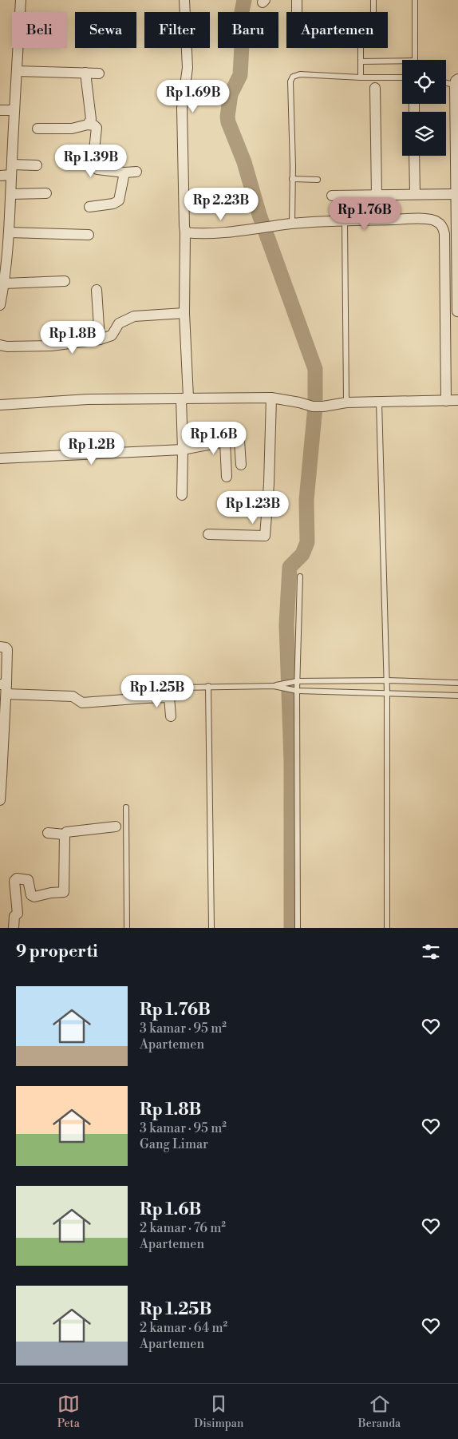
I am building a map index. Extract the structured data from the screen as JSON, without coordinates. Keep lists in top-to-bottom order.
{
  "page": {
    "chip": [
      "Beli",
      "Sewa",
      "Filter",
      "Baru",
      "Apartemen"
    ],
    "price": [
      "Rp 1.69B",
      "Rp 1.39B",
      "Rp 2.23B",
      "Rp 1.76B",
      "Rp 1.8B",
      "Rp 1.6B",
      "Rp 1.2B",
      "Rp 1.23B",
      "Rp 1.25B"
    ],
    "heading": "9 properti",
    "list": [
      {
        "name": "Rp 1.76B",
        "note": "3 kamar · 95 m² · Apartemen"
      },
      {
        "name": "Rp 1.8B",
        "note": "3 kamar · 95 m² · Gang Limar"
      },
      {
        "name": "Rp 1.6B",
        "note": "2 kamar · 76 m² · Apartemen"
      },
      {
        "name": "Rp 1.25B",
        "note": "2 kamar · 64 m² · Apartemen"
      }
    ],
    "tabs": ["Peta", "Disimpan", "Beranda"]
  }
}
